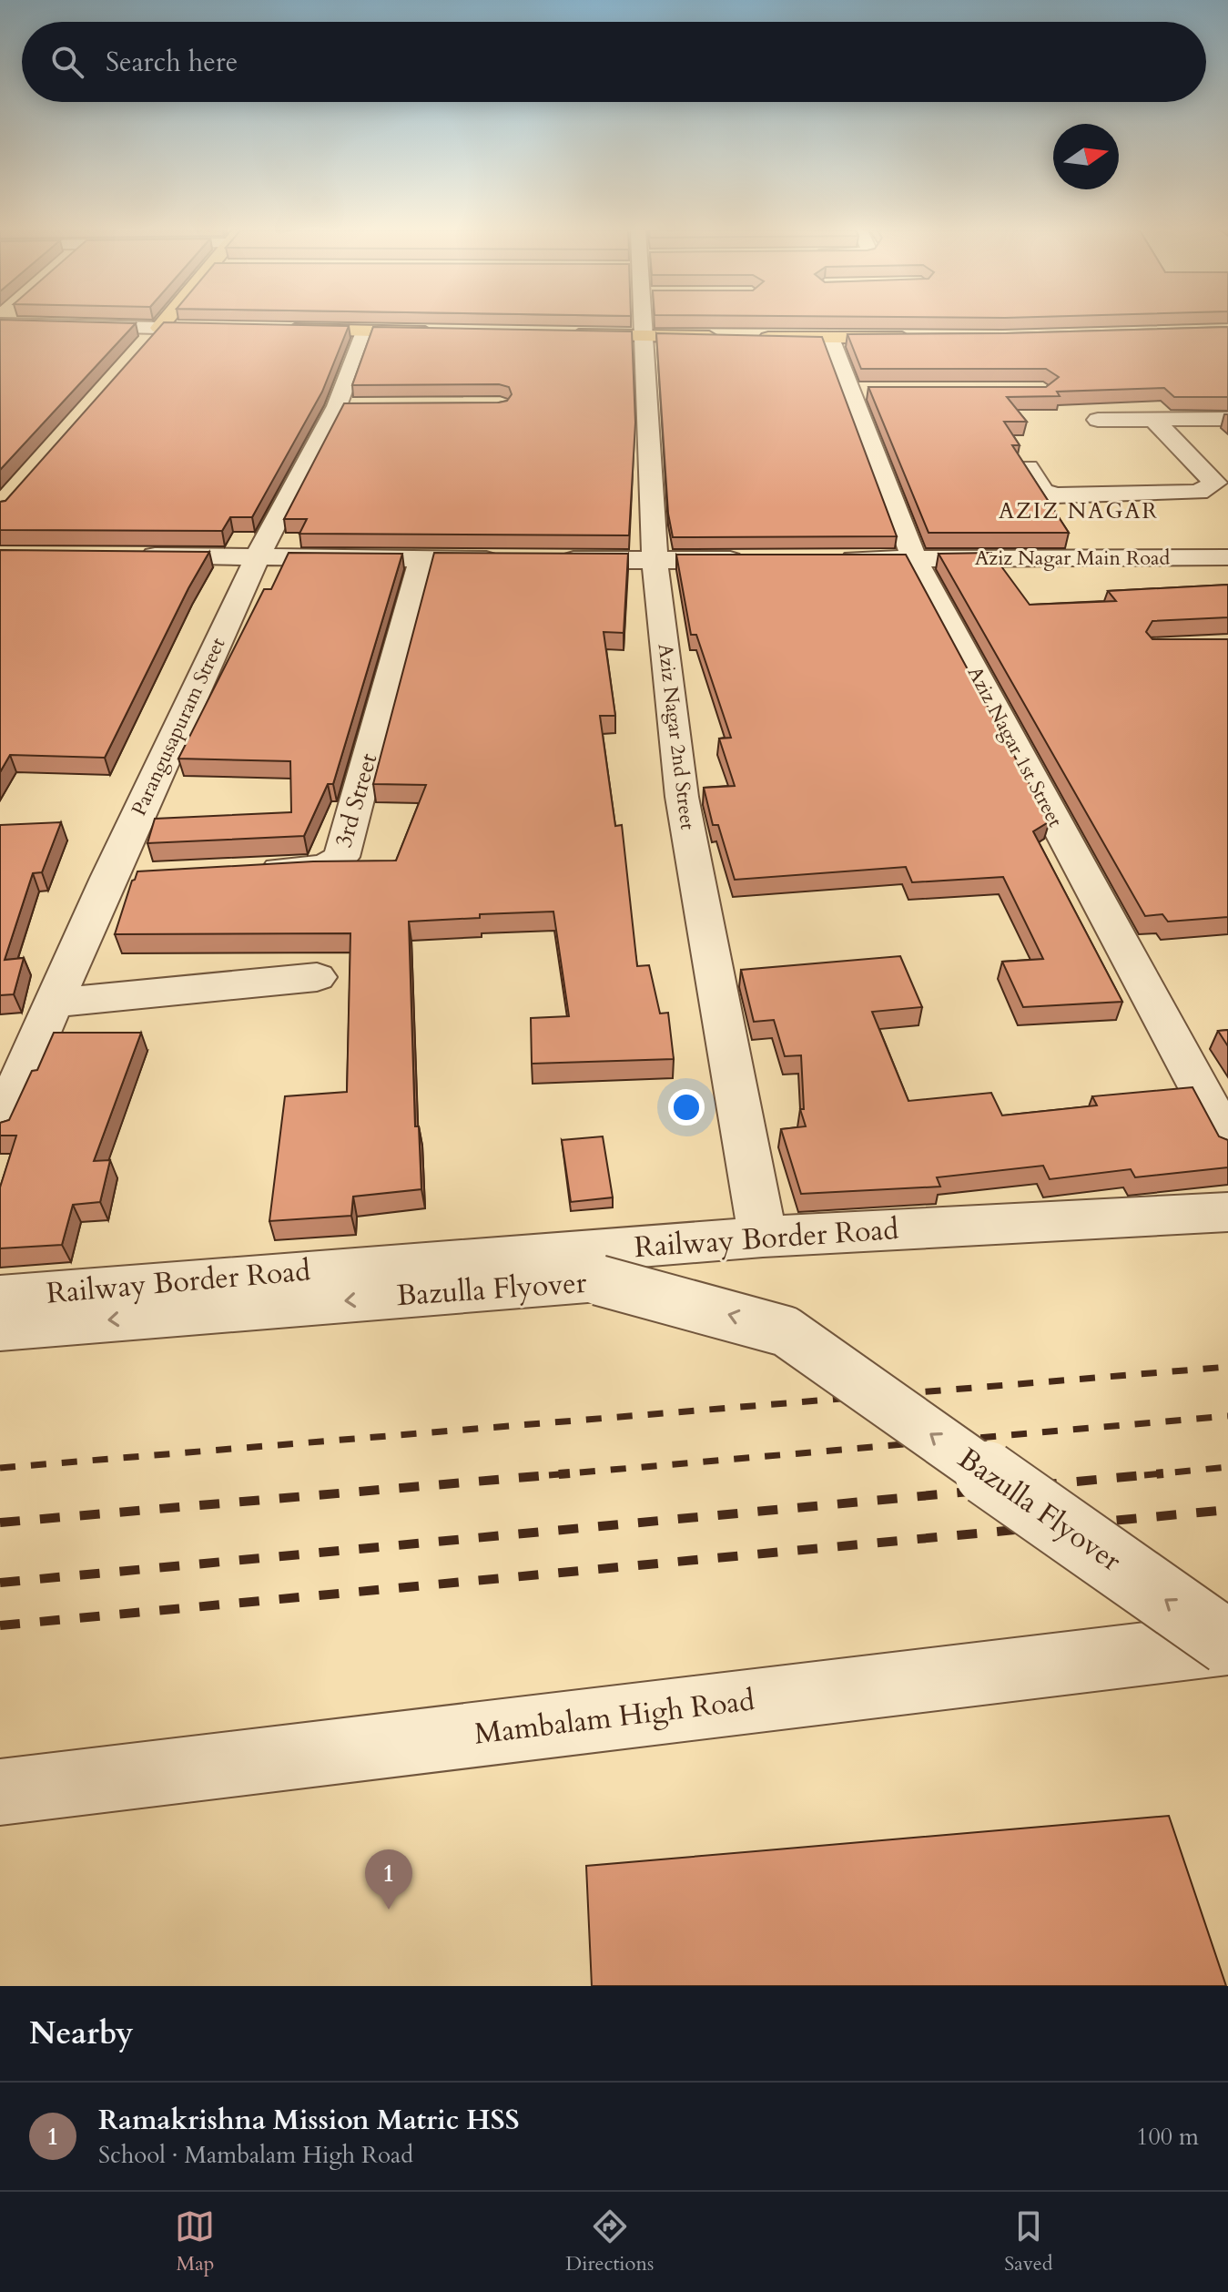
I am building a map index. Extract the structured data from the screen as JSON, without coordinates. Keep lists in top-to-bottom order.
{
  "streets": {
    "street": [
      "Aziz Nagar Main Road",
      "Parangusapuram Street",
      "Aziz Nagar 2nd Street",
      "Aziz Nagar 1st Street",
      "3rd Street",
      "Railway Border Road",
      "Bazulla Flyover",
      "Mambalam High Road"
    ]
  },
  "crossings": [
    ["Aziz Nagar Main Road", "Aziz Nagar 1st Street"],
    ["Aziz Nagar 2nd Street", "Railway Border Road"],
    ["Bazulla Flyover", "Mambalam High Road"]
  ],
  "one_way": ["Bazulla Flyover"],
  "districts": ["AZIZ NAGAR"],
  "north": "right",
  "page": {
    "search": "Search here",
    "pins": "1",
    "heading": "Nearby",
    "list": [
      {
        "mark": "1",
        "name": "Ramakrishna Mission Matric HSS",
        "note": "School · Mambalam High Road",
        "value": "100 m"
      }
    ],
    "nav": ["Map", "Directions", "Saved"]
  }
}
